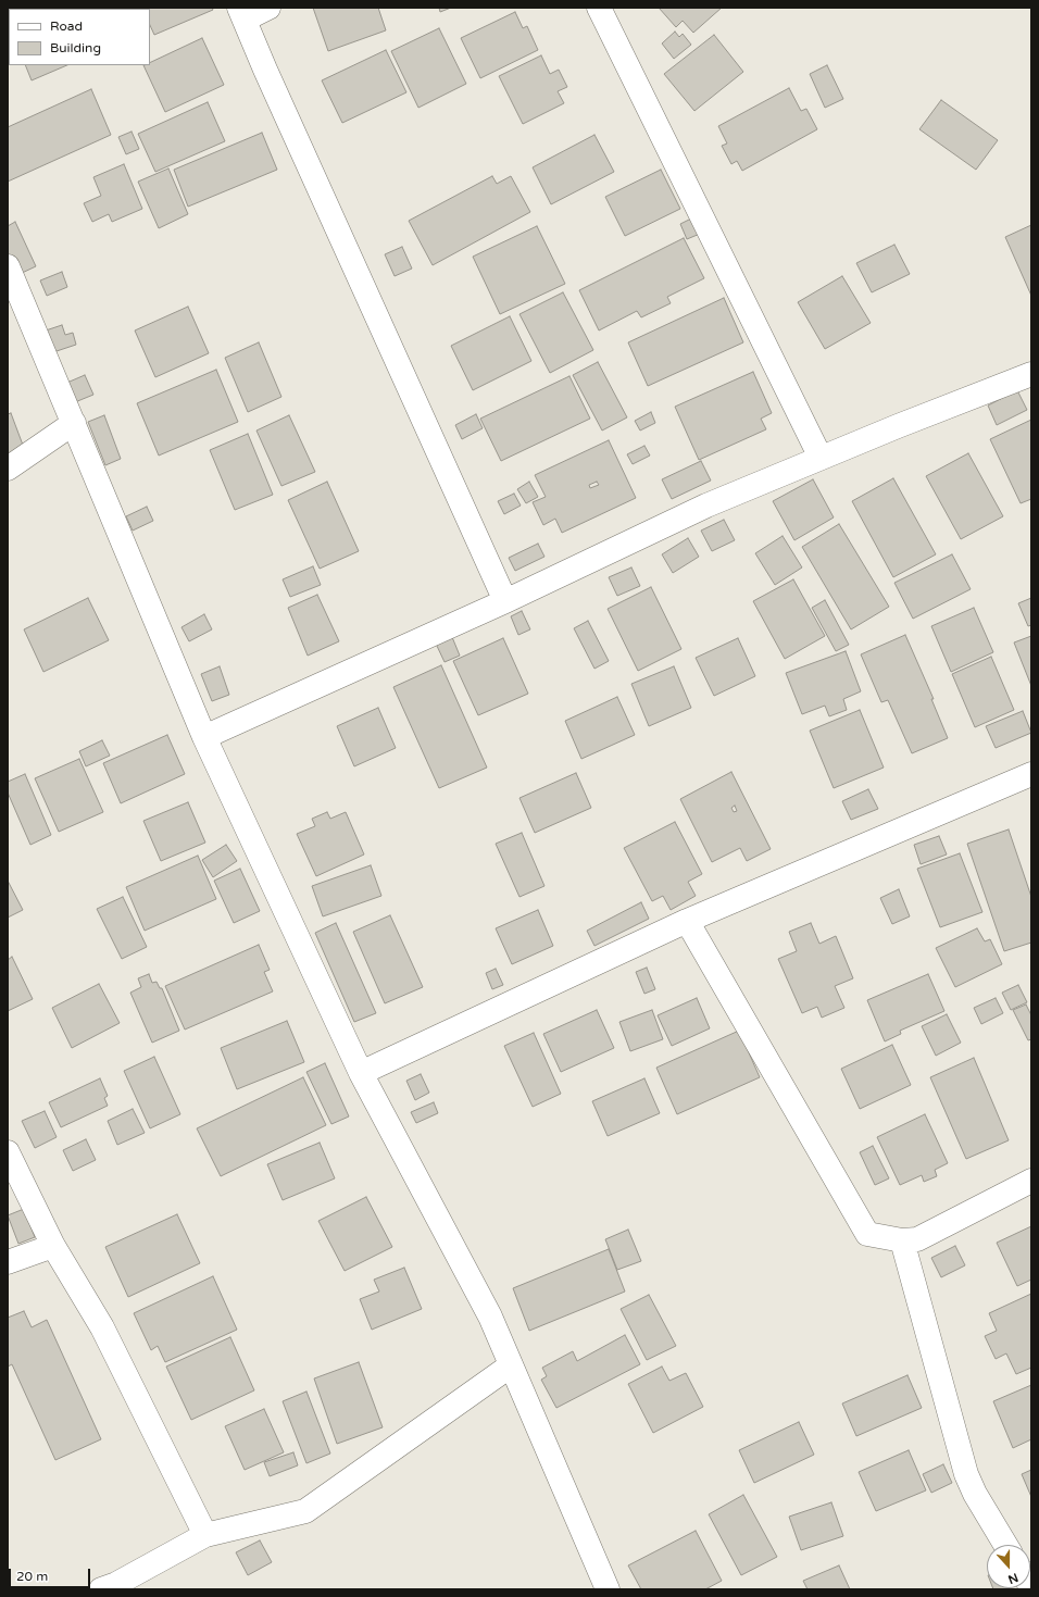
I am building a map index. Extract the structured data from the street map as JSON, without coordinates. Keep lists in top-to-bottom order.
{
  "legend": ["Road", "Building"],
  "scale_bar": "20 m",
  "north": "bottom"
}
